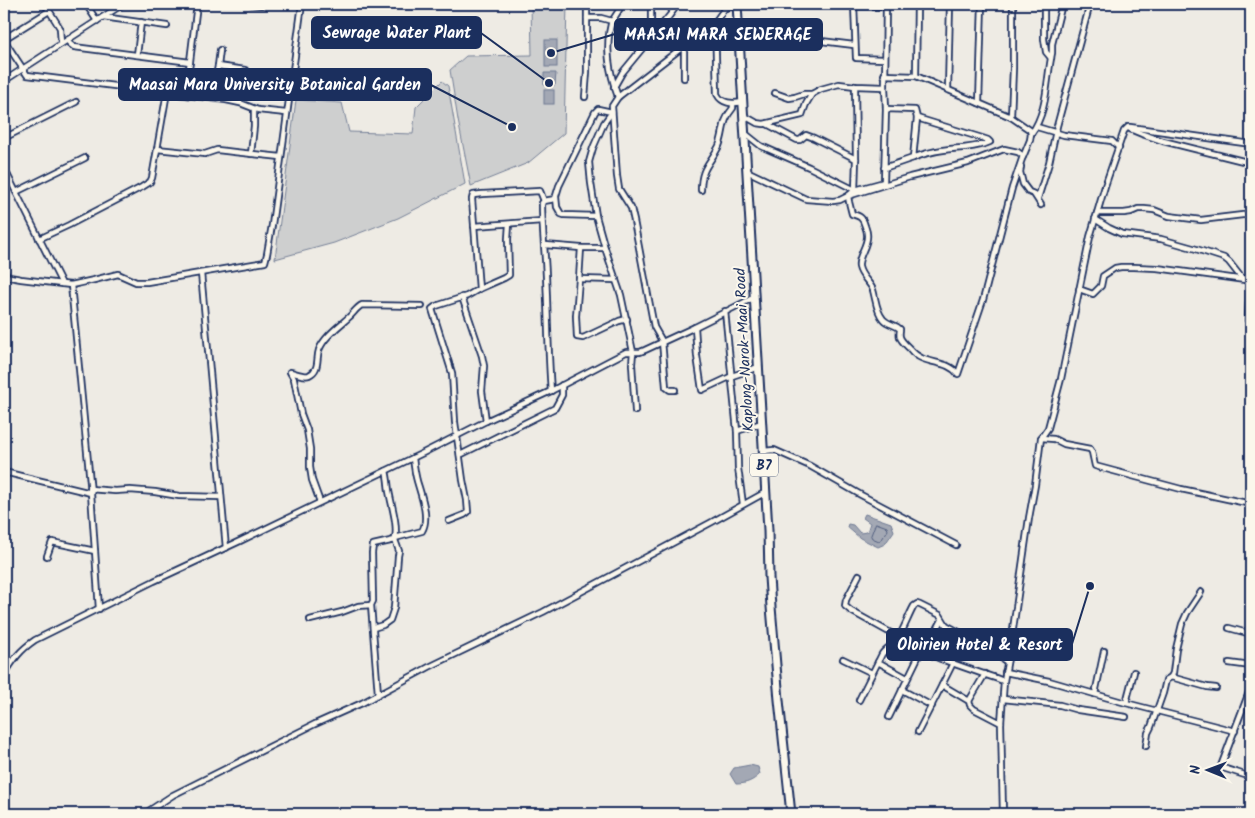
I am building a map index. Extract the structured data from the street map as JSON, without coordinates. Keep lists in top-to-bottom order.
{
  "streets": {
    "highway": ["Kaplong-Narok-Maai Road", "B7"]
  },
  "places": [
    "MAASAI MARA SEWERAGE",
    "Sewrage Water Plant",
    "Maasai Mara University Botanical Garden",
    "Oloirien Hotel & Resort"
  ],
  "north": "left"
}
